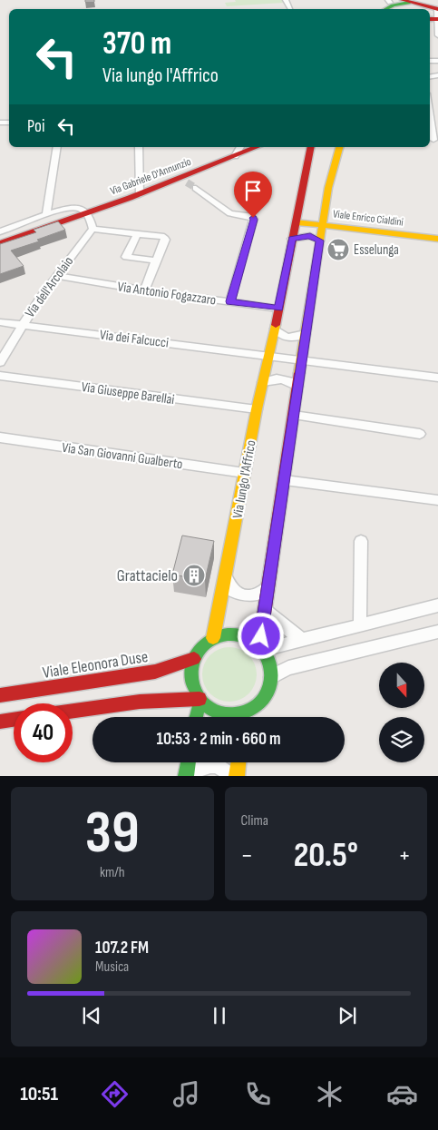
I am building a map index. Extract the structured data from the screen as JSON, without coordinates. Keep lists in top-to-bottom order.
{
  "streets": {
    "street": [
      "Via Gabriele D'Annunzio",
      "Viale Enrico Cialdini",
      "Via dell'Arcolaio",
      "Via Antonio Fogazzaro",
      "Via dei Falcucci",
      "Via Giuseppe Barellai",
      "Via San Giovanni Gualberto",
      "Via lungo l'Affrico",
      "Viale Eleonora Duse"
    ]
  },
  "crossings": [
    ["Viale Enrico Cialdini", "Via lungo l'Affrico"],
    ["Via dell'Arcolaio", "Via Antonio Fogazzaro"],
    ["Via dell'Arcolaio", "Via dei Falcucci"],
    ["Via Antonio Fogazzaro", "Via lungo l'Affrico"],
    ["Via dei Falcucci", "Via lungo l'Affrico"],
    ["Via Giuseppe Barellai", "Via lungo l'Affrico"],
    ["Via San Giovanni Gualberto", "Via lungo l'Affrico"],
    ["Via lungo l'Affrico", "Viale Eleonora Duse"]
  ],
  "places": {
    "supermarket": ["Esselunga"],
    "building": ["Grattacielo"]
  },
  "north": "bottom",
  "page": {
    "turn": ["370 m", "Via lungo l'Affrico"],
    "then": "Poi",
    "limit": "40",
    "trip": "10:53 · 2 min · 660 m",
    "tile": [
      ["39", "km/h"],
      "Clima"
    ],
    "heat": ["−", "20.5°", "+"],
    "song": ["107.2 FM", "Musica"],
    "tabs": "10:51"
  }
}
